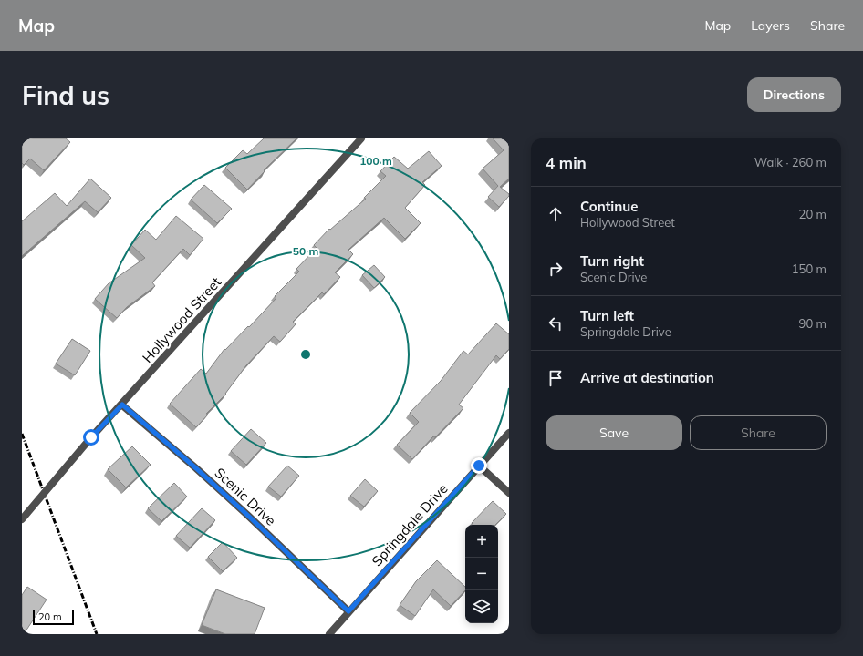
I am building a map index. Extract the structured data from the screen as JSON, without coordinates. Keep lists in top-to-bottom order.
{
  "streets": {
    "street": ["Hollywood Street", "Scenic Drive", "Springdale Drive"]
  },
  "crossings": [
    ["Hollywood Street", "Scenic Drive"],
    ["Scenic Drive", "Springdale Drive"]
  ],
  "scale_bar": "20 m",
  "page": {
    "header": "Map",
    "nav": ["Map", "Layers", "Share"],
    "buttons": [
      "Directions",
      ["Save", "Share"]
    ],
    "title": "Find us",
    "heading": ["4 min", "Walk · 260 m"],
    "list": [
      ["Continue", "Hollywood Street", "20 m"],
      ["Turn right", "Scenic Drive", "150 m"],
      ["Turn left", "Springdale Drive", "90 m"],
      "Arrive at destination"
    ],
    "map_buttons": ["+", "−"],
    "scale": "20 m"
  },
  "rings": ["100 m", "50 m"]
}
